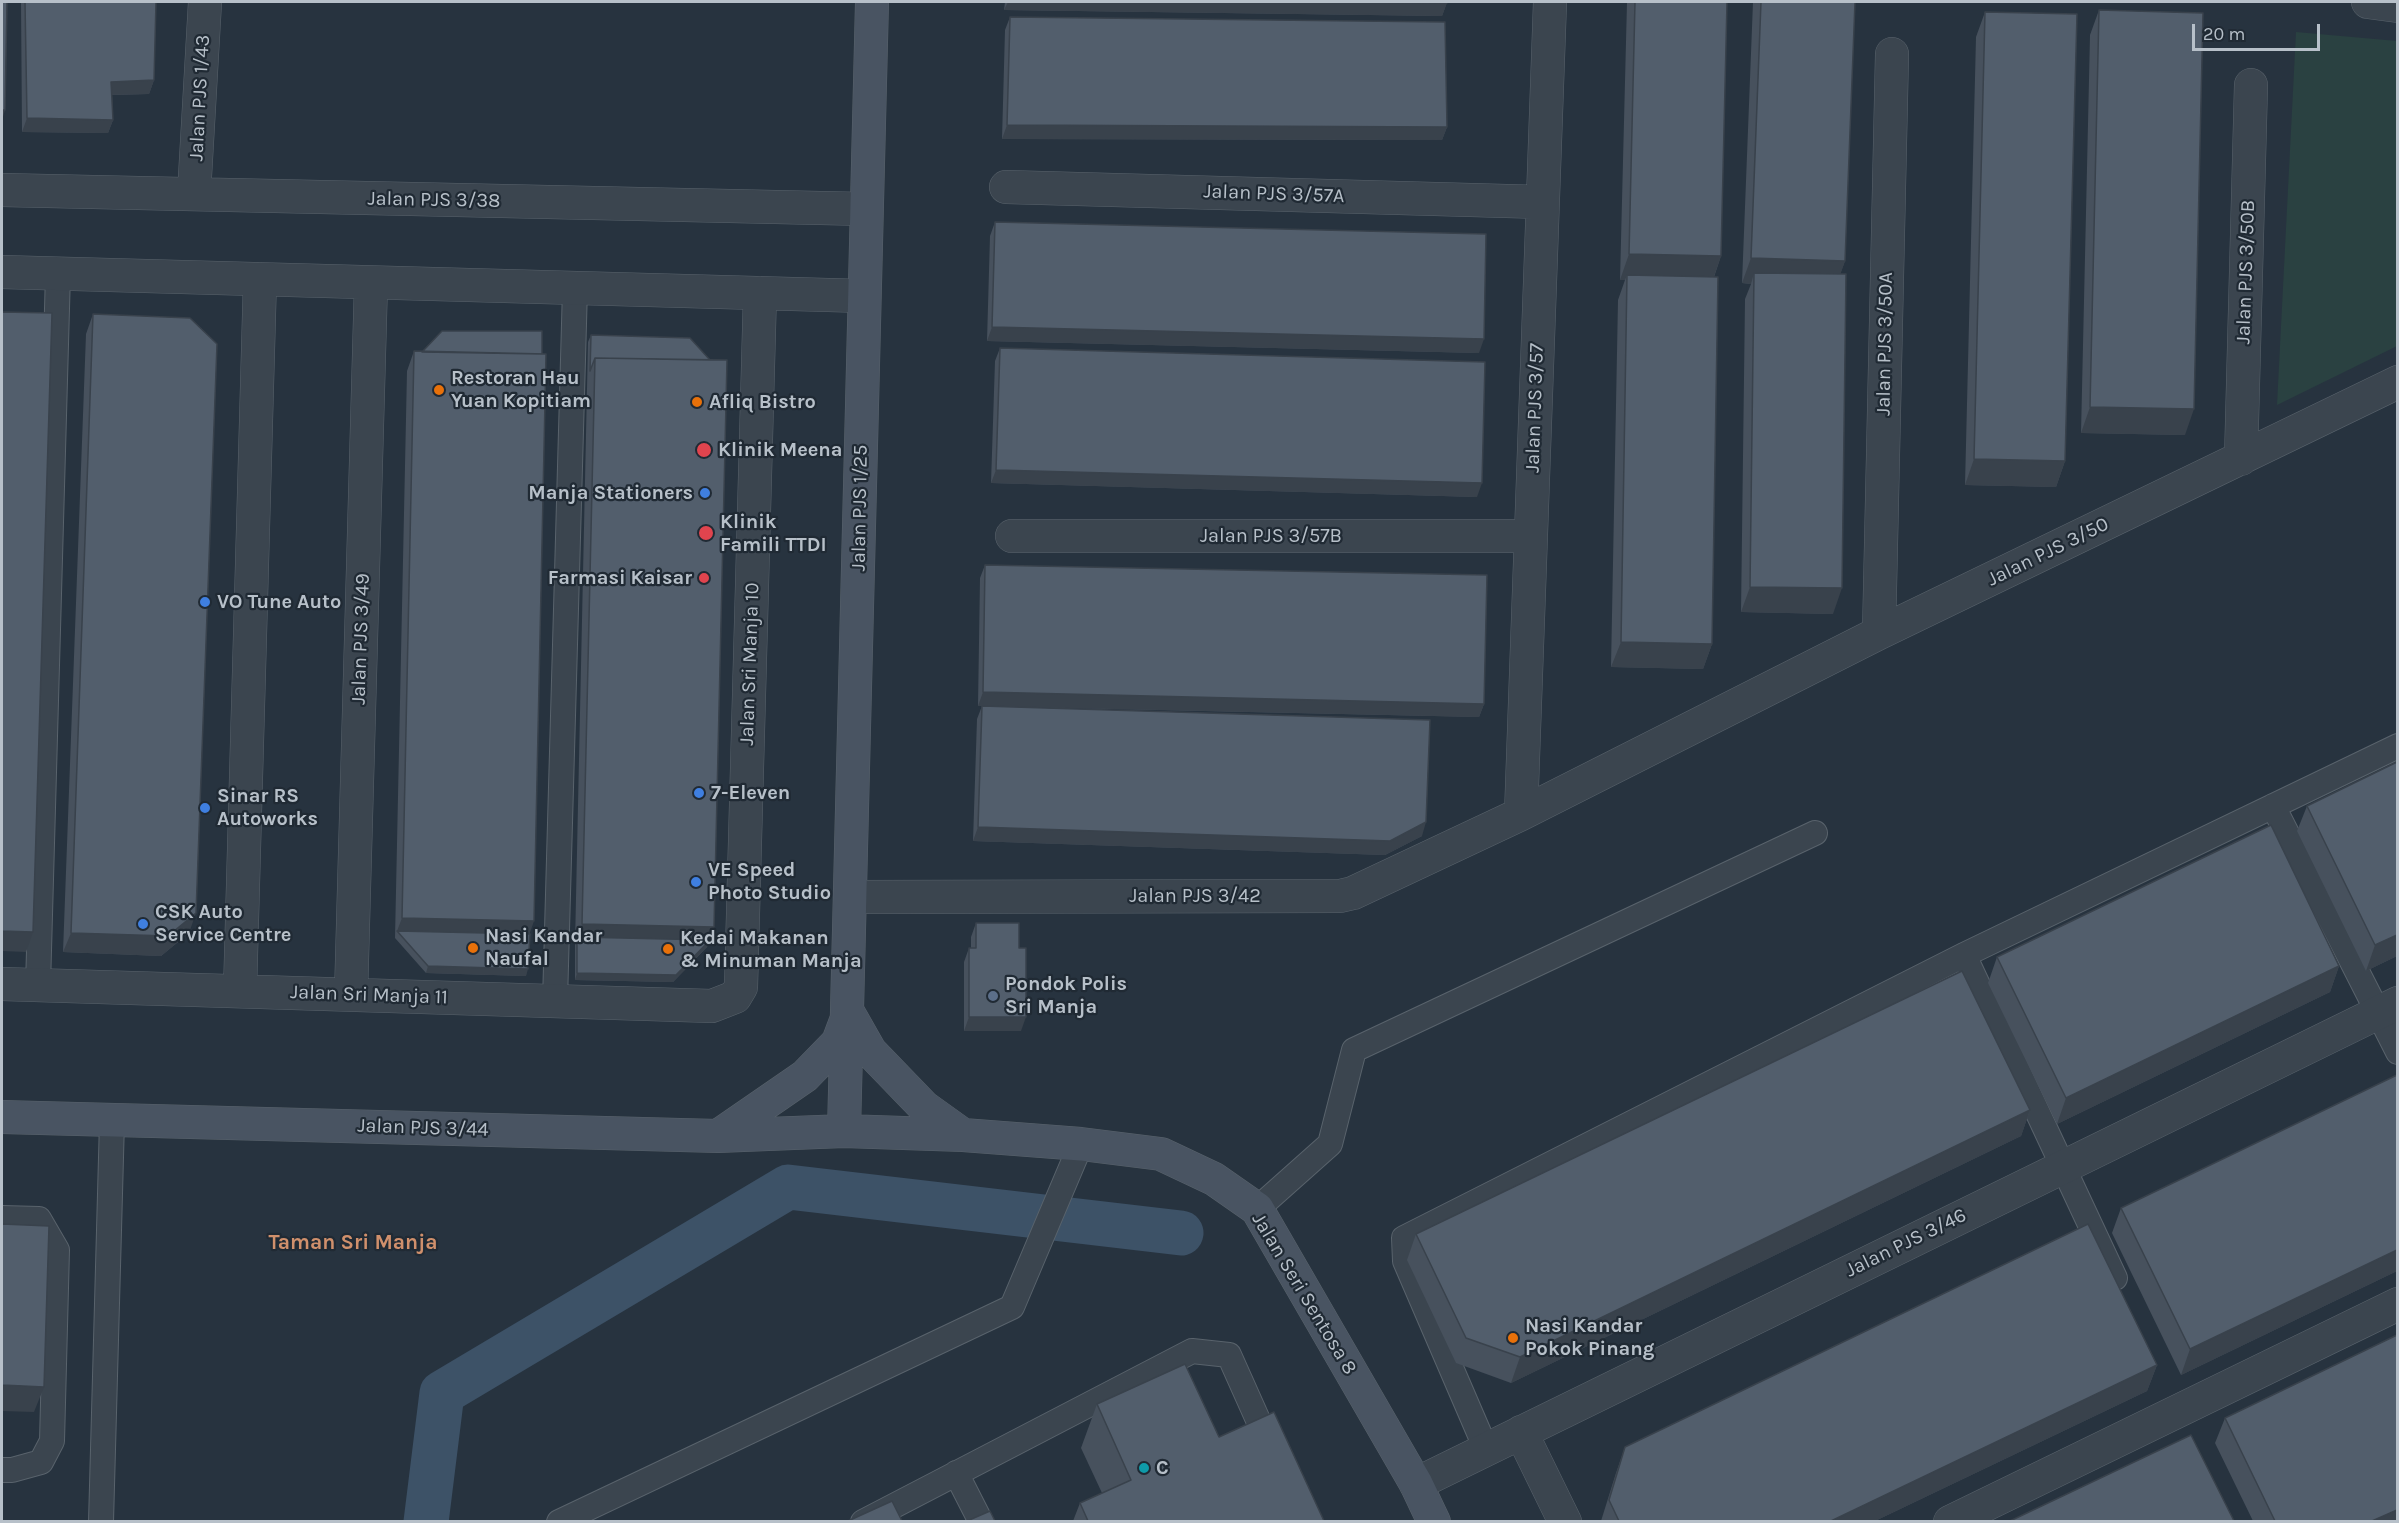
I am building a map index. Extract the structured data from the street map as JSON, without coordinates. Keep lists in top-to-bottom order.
{
  "streets": {
    "main road": ["Jalan PJS 1/25", "Jalan PJS 3/44", "Jalan Seri Sentosa 8"],
    "street": [
      "Jalan PJS 1/43",
      "Jalan PJS 3/57A",
      "Jalan PJS 3/38",
      "Jalan PJS 3/50B",
      "Jalan PJS 3/50A",
      "Jalan PJS 3/57",
      "Jalan PJS 3/57B",
      "Jalan PJS 3/50",
      "Jalan PJS 3/49",
      "Jalan Sri Manja 10",
      "Jalan PJS 3/42",
      "Jalan Sri Manja 11",
      "Jalan PJS 3/46"
    ]
  },
  "crossings": [
    ["Jalan PJS 1/43", "Jalan PJS 3/38"],
    ["Jalan PJS 3/57A", "Jalan PJS 3/57"],
    ["Jalan PJS 3/38", "Jalan PJS 1/25"],
    ["Jalan PJS 3/50B", "Jalan PJS 3/50"],
    ["Jalan PJS 3/50A", "Jalan PJS 3/50"],
    ["Jalan PJS 3/57", "Jalan PJS 3/57B"],
    ["Jalan PJS 3/57", "Jalan PJS 3/42"],
    ["Jalan PJS 1/25", "Jalan PJS 3/42"],
    ["Jalan PJS 1/25", "Jalan PJS 3/44"],
    ["Jalan PJS 3/50", "Jalan PJS 3/42"],
    ["Jalan PJS 3/49", "Jalan Sri Manja 11"],
    ["Jalan Sri Manja 10", "Jalan Sri Manja 11"],
    ["Jalan PJS 3/44", "Jalan Seri Sentosa 8"],
    ["Jalan PJS 3/46", "Jalan Seri Sentosa 8"]
  ],
  "districts": ["Taman Sri Manja"],
  "places": [
    "Restoran Hau Yuan Kopitiam",
    "Afliq Bistro",
    "Klinik Meena",
    "Manja Stationers",
    "Klinik Famili TTDI",
    "Farmasi Kaisar",
    "VO Tune Auto",
    "7-Eleven",
    "Sinar RS Autoworks",
    "VE Speed Photo Studio",
    "CSK Auto Service Centre",
    "Nasi Kandar Naufal",
    "Kedai Makanan & Minuman Manja",
    "Pondok Polis Sri Manja",
    "Nasi Kandar Pokok Pinang",
    "C"
  ],
  "scale_bar": "20 m"
}
